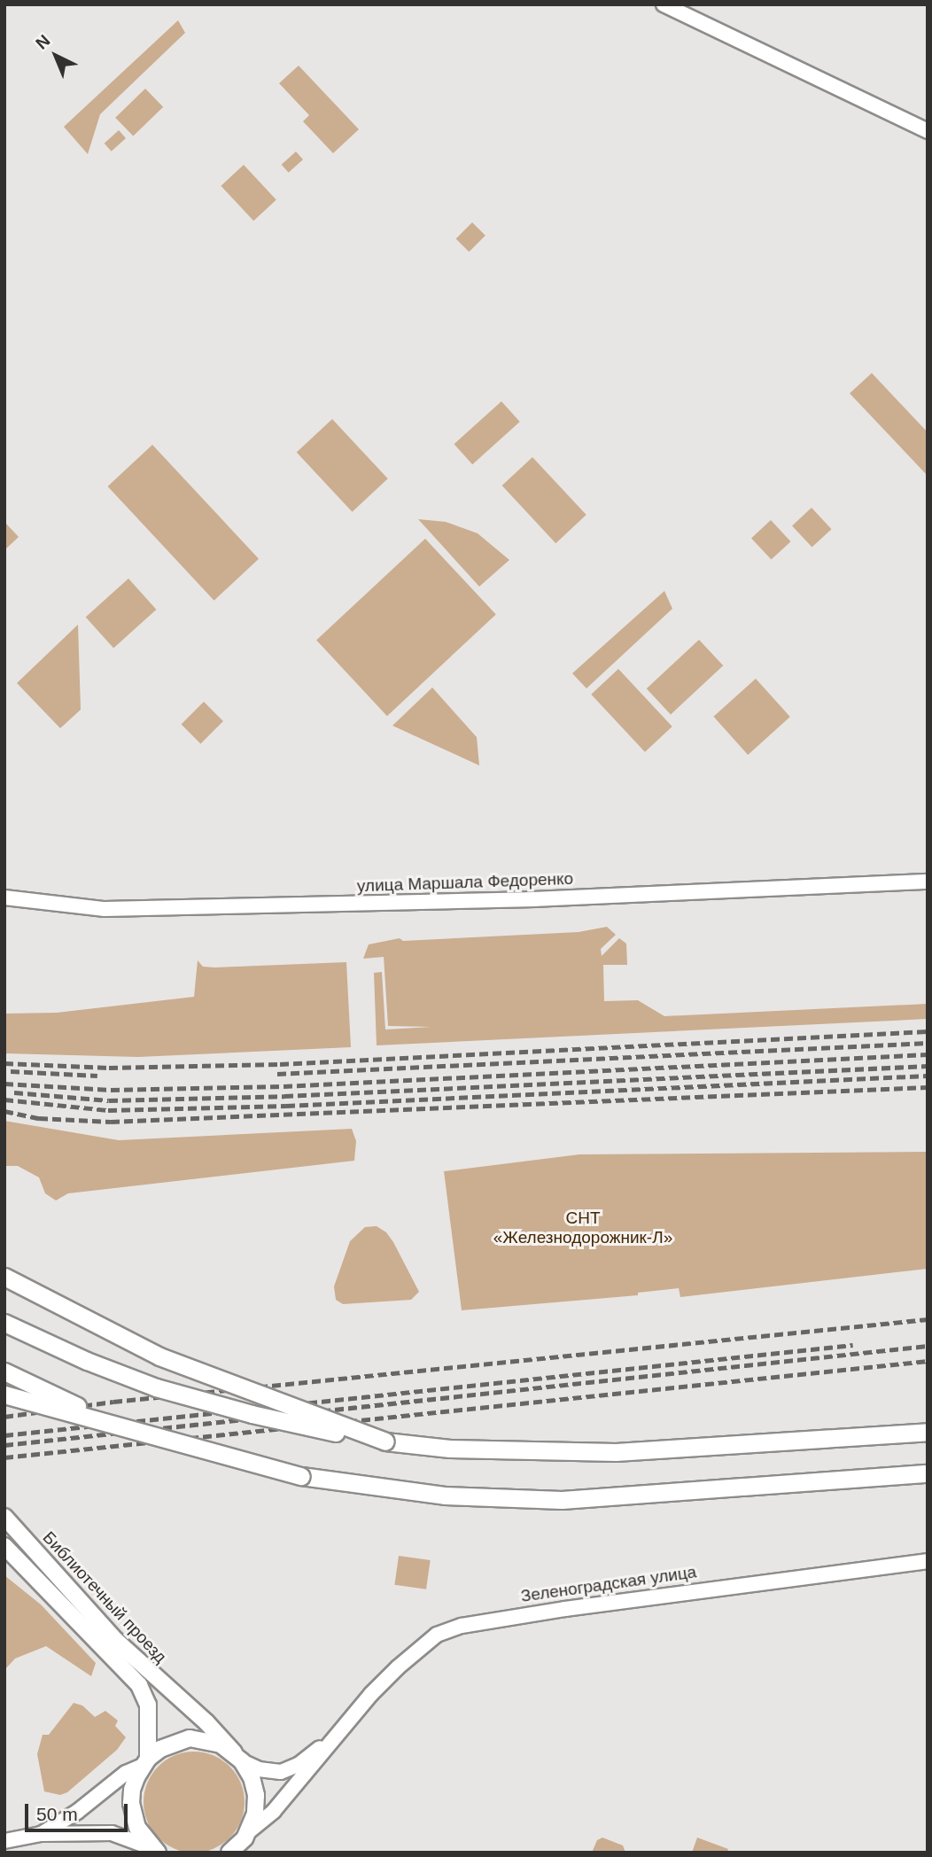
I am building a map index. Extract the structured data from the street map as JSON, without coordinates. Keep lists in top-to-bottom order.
{
  "streets": {
    "main road": ["Библиотечный проезд"],
    "street": ["улица Маршала Федоренко", "Зеленоградская улица"]
  },
  "crossings": [
    ["Зеленоградская улица", "Библиотечный проезд"]
  ],
  "parks": ["СНТ «Железнодорожник-Л»"],
  "scale_bar": "50 m",
  "north": "top left"
}
